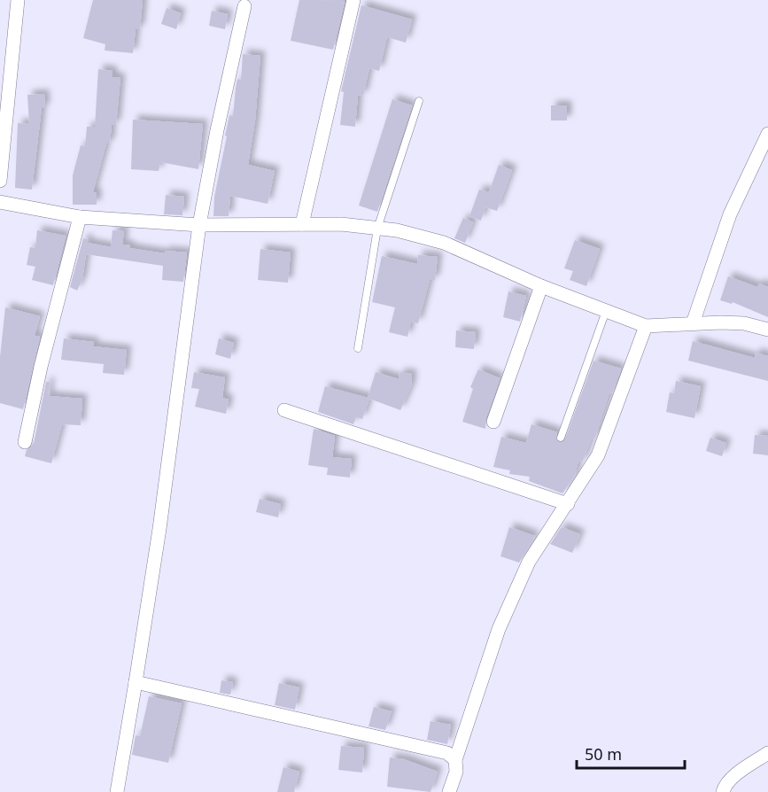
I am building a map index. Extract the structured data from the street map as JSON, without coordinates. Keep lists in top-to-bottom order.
{
  "scale_bar": "50 m"
}
